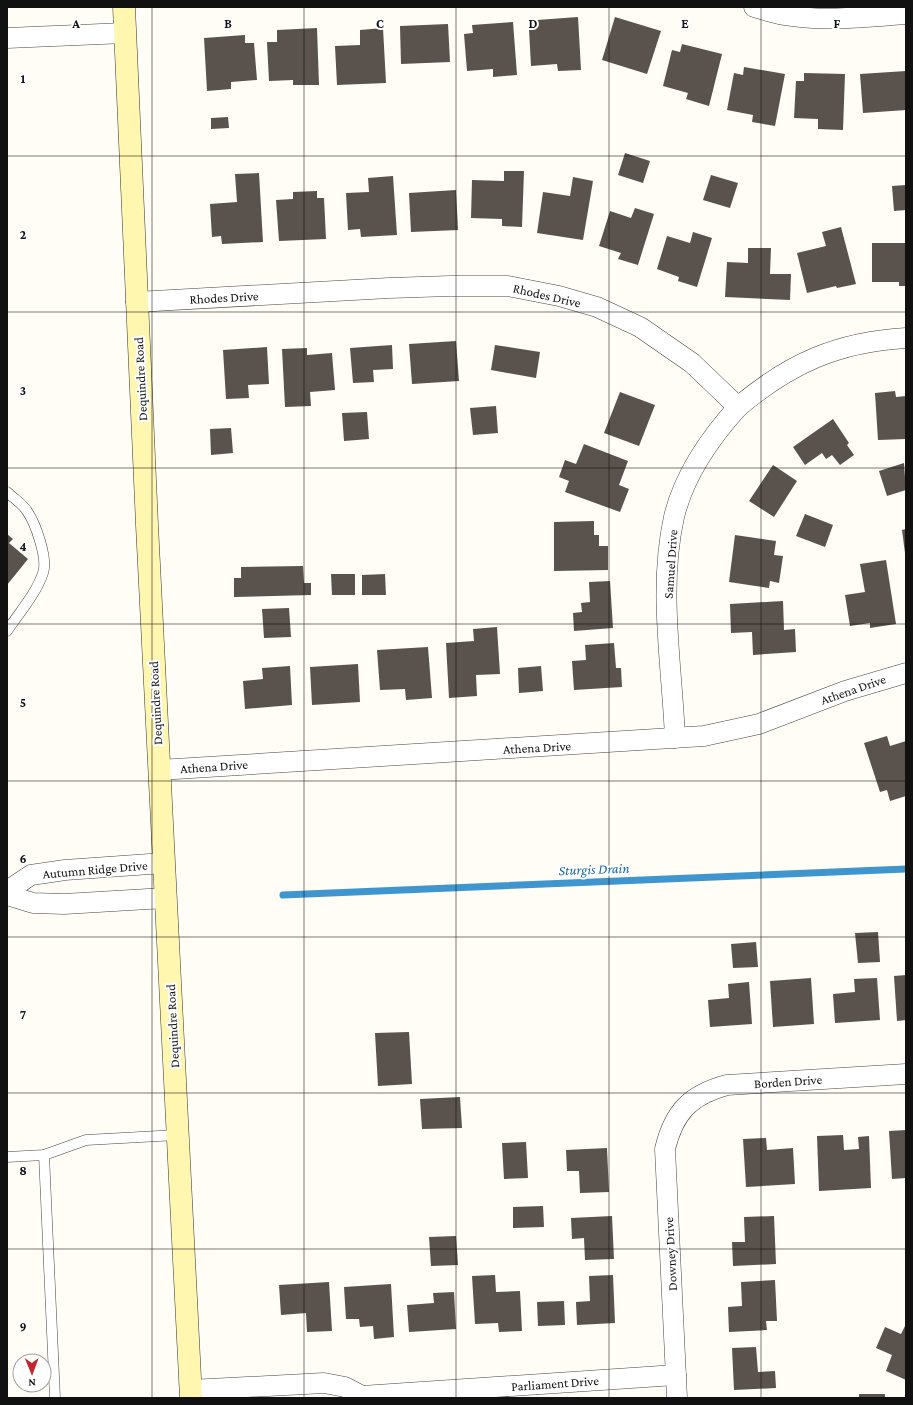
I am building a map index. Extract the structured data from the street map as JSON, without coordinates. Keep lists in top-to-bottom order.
{
  "streets": {
    "main road": ["Dequindre Road"],
    "street": [
      "Rhodes Drive",
      "Samuel Drive",
      "Athena Drive",
      "Autumn Ridge Drive",
      "Borden Drive",
      "Downey Drive",
      "Parliament Drive"
    ]
  },
  "crossings": [
    ["Rhodes Drive", "Dequindre Road"],
    ["Rhodes Drive", "Samuel Drive"],
    ["Dequindre Road", "Athena Drive"],
    ["Dequindre Road", "Autumn Ridge Drive"],
    ["Dequindre Road", "Parliament Drive"],
    ["Samuel Drive", "Athena Drive"],
    ["Borden Drive", "Downey Drive"],
    ["Downey Drive", "Parliament Drive"]
  ],
  "water": ["Sturgis Drain"],
  "north": "bottom",
  "grid": {
    "columns": [
      "A",
      "B",
      "C",
      "D",
      "E",
      "F"
    ],
    "rows": [
      "1",
      "2",
      "3",
      "4",
      "5",
      "6",
      "7",
      "8",
      "9"
    ]
  }
}
